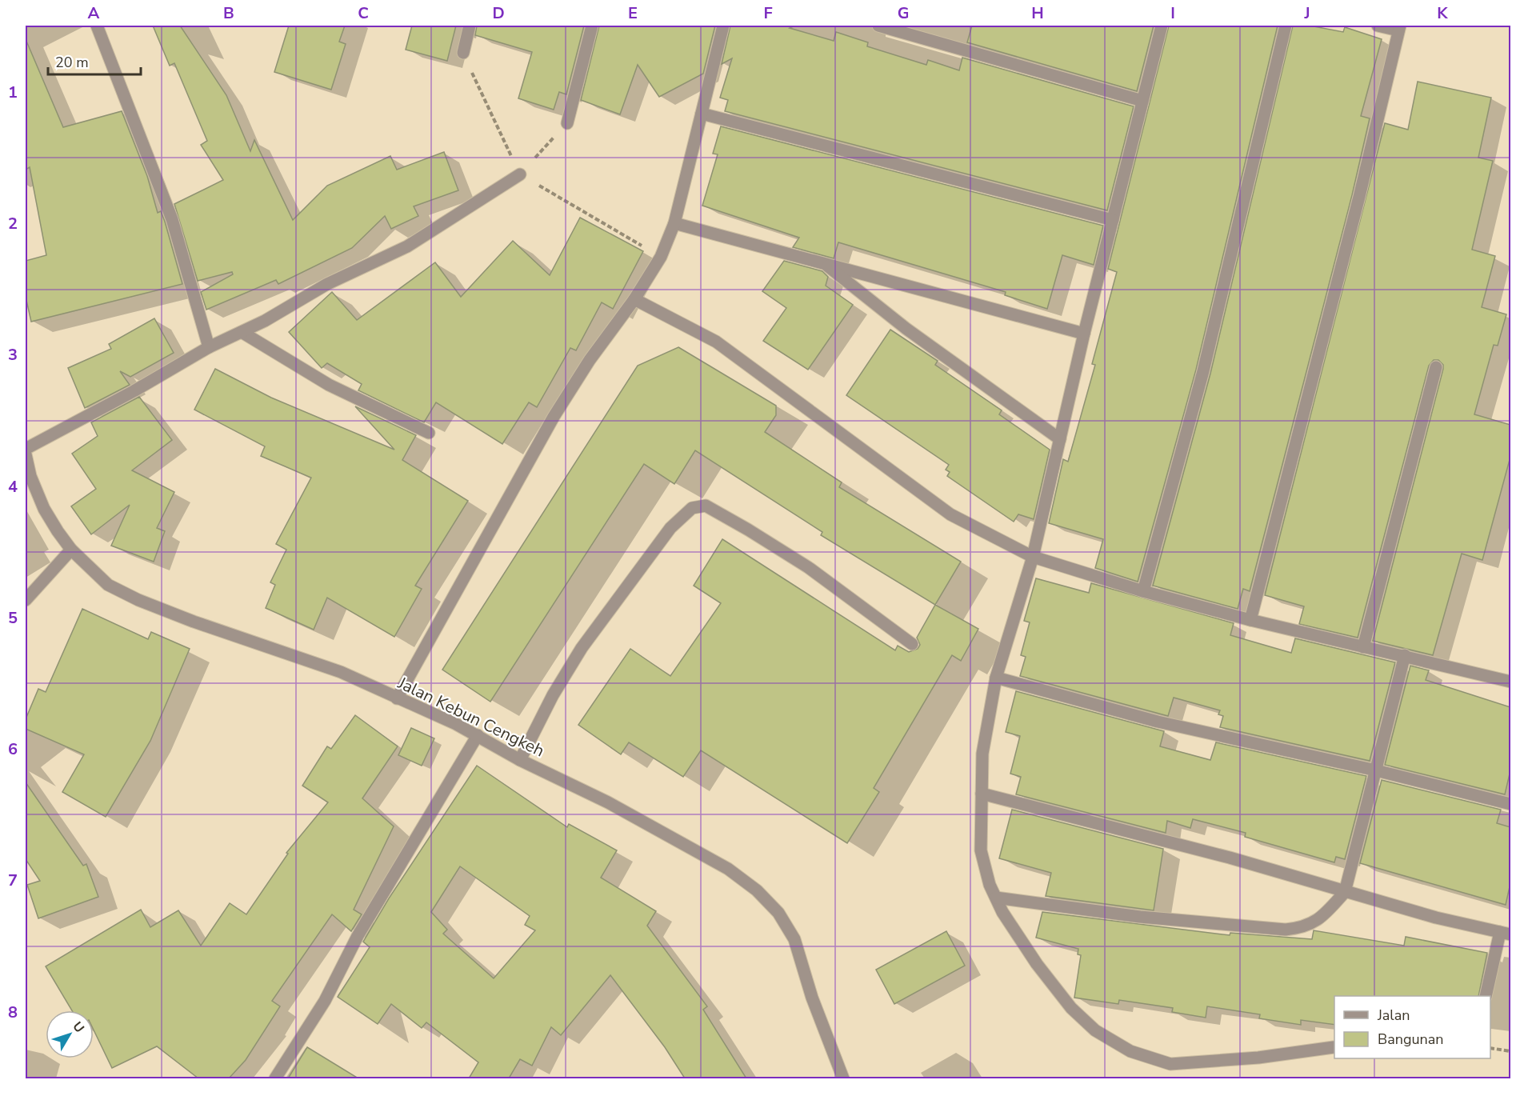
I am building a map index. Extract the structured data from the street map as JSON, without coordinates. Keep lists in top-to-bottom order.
{
  "streets": {
    "street": ["Jalan Kebun Cengkeh"]
  },
  "legend": ["Jalan", "Bangunan"],
  "scale_bar": "20 m",
  "north": "top right",
  "grid": {
    "columns": [
      "A",
      "B",
      "C",
      "D",
      "E",
      "F",
      "G",
      "H",
      "I",
      "J",
      "K"
    ],
    "rows": [
      "1",
      "2",
      "3",
      "4",
      "5",
      "6",
      "7",
      "8"
    ]
  }
}
